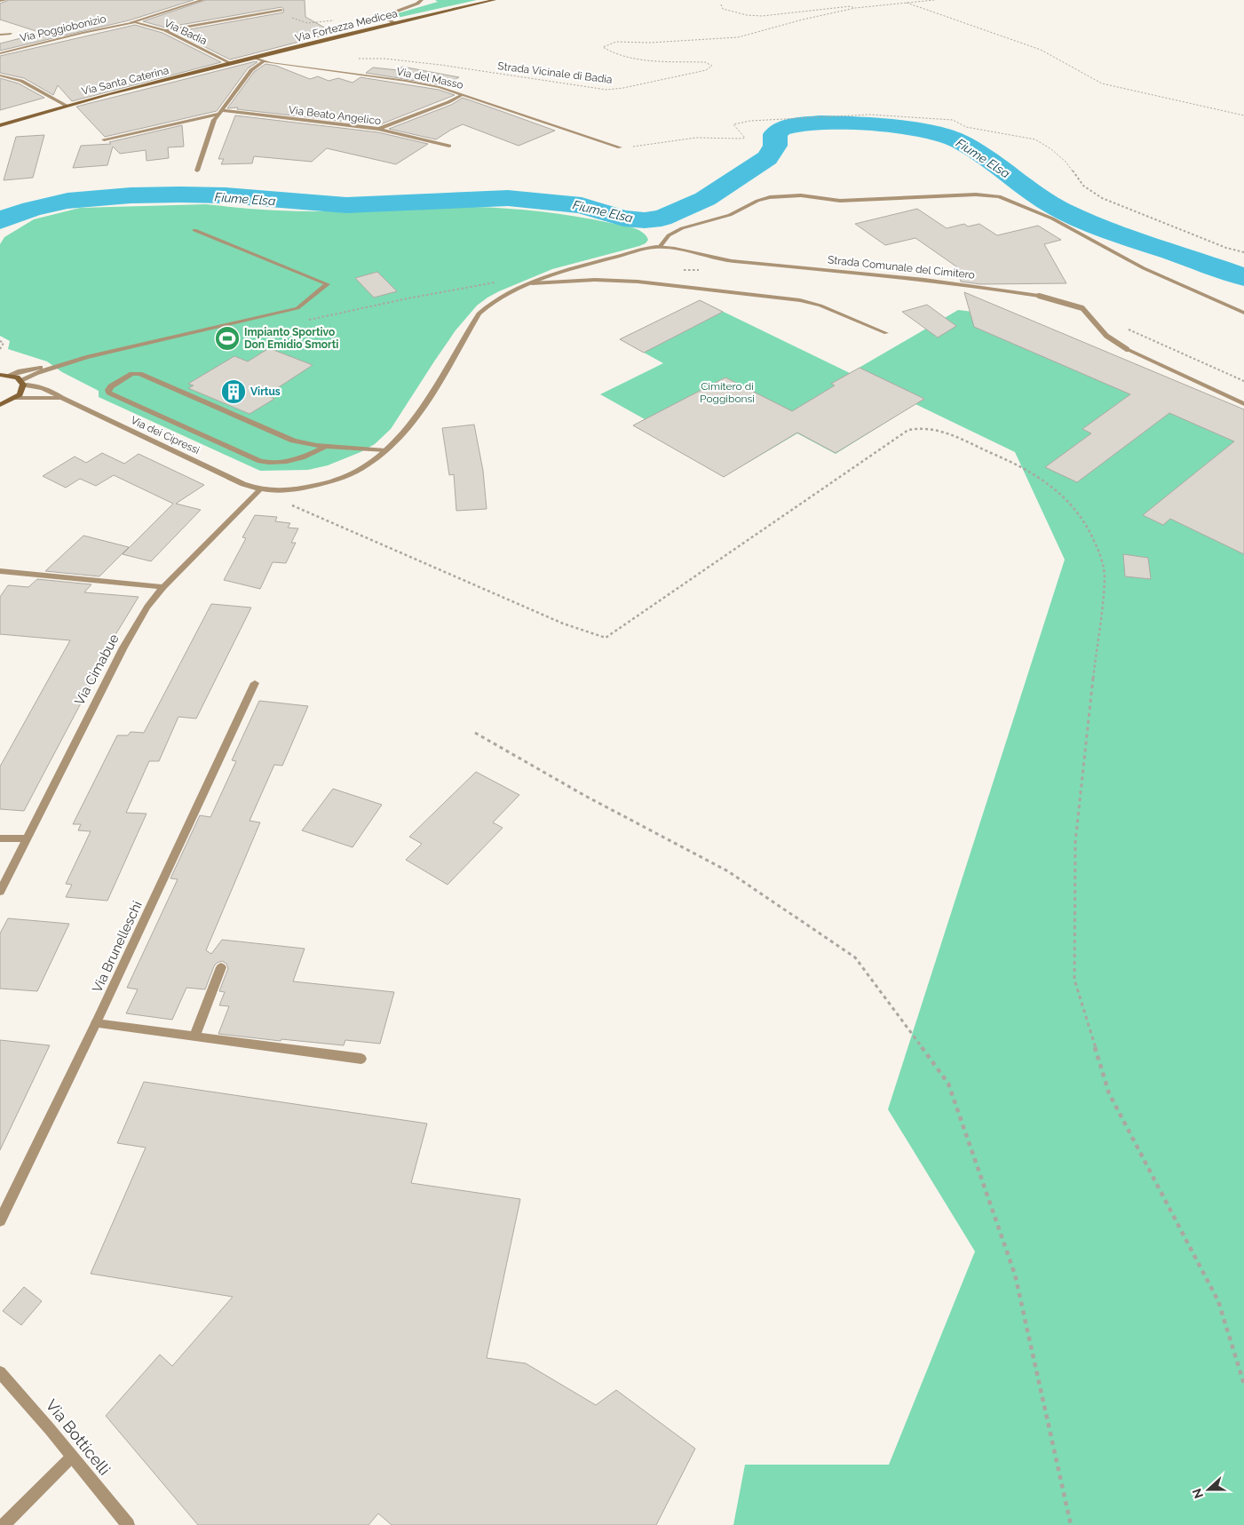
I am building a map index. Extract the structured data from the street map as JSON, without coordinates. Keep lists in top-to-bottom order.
{
  "streets": {
    "main road": ["Via Fortezza Medicea", "Via Santa Caterina"],
    "street": [
      "Via Poggiobonizio",
      "Via Badia",
      "Via del Masso",
      "Via Beato Angelico",
      "Strada Comunale del Cimitero",
      "Via dei Cipressi",
      "Via Cimabue",
      "Via Brunelleschi",
      "Via Botticelli"
    ],
    "path": ["Strada Vicinale di Badia"]
  },
  "crossings": [
    ["Via Fortezza Medicea", "Via del Masso"],
    ["Via Fortezza Medicea", "Via Santa Caterina"],
    ["Via Poggiobonizio", "Via Badia"],
    ["Via Badia", "Via Santa Caterina"],
    ["Via del Masso", "Via Santa Caterina"],
    ["Strada Comunale del Cimitero", "Via dei Cipressi"],
    ["Strada Comunale del Cimitero", "Via Cimabue"],
    ["Via dei Cipressi", "Via Cimabue"]
  ],
  "water": ["Fiume Elsa"],
  "parks": ["Cimitero di Poggibonsi"],
  "places": {
    "sports": ["Impianto Sportivo Don Emidio Smorti"],
    "building": ["Virtus"]
  },
  "north": "left"
}
